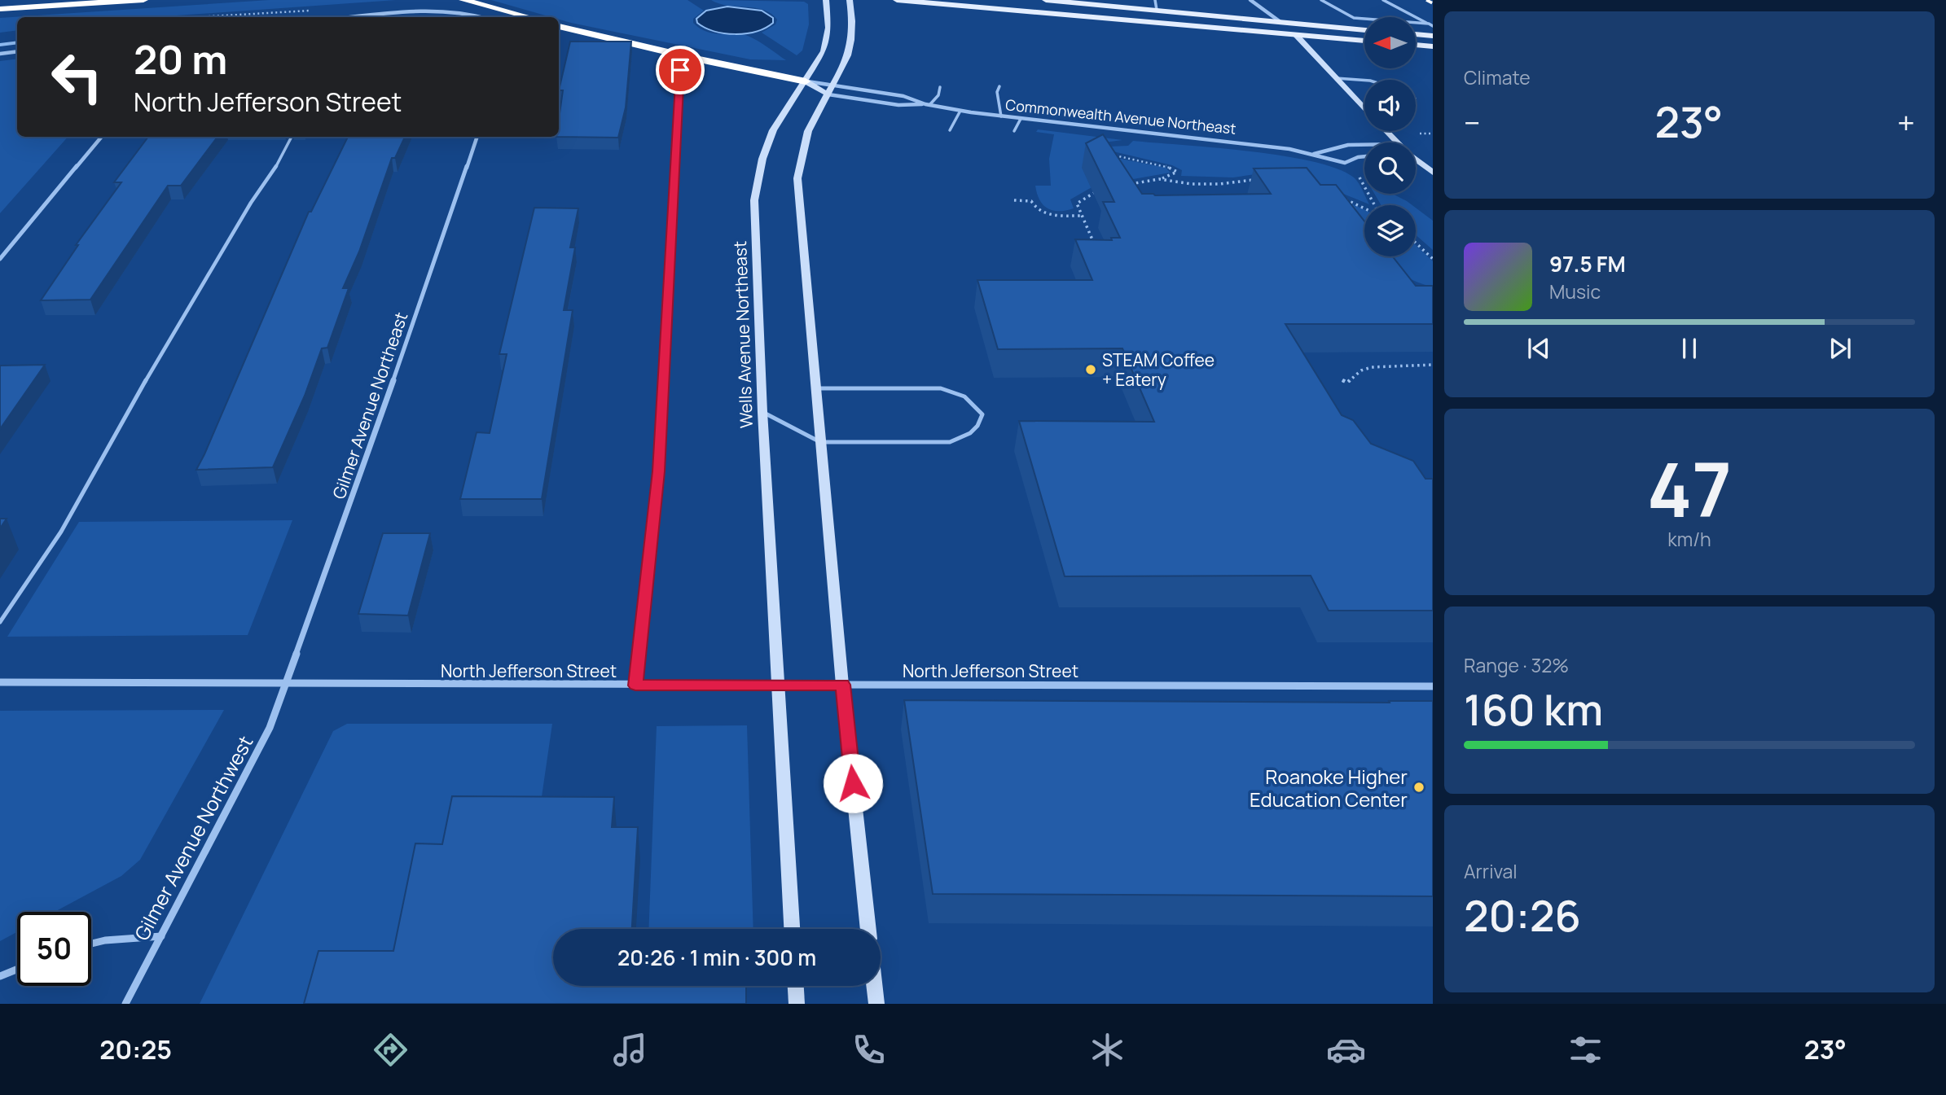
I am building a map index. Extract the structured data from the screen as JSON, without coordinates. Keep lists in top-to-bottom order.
{
  "streets": {
    "main road": ["Commonwealth Avenue Northeast", "Wells Avenue Northeast"],
    "street": ["Gilmer Avenue Northeast", "North Jefferson Street", "Gilmer Avenue Northwest"]
  },
  "crossings": [
    ["Commonwealth Avenue Northeast", "Wells Avenue Northeast"],
    ["Wells Avenue Northeast", "North Jefferson Street"],
    ["Gilmer Avenue Northeast", "North Jefferson Street"],
    ["Gilmer Avenue Northeast", "Gilmer Avenue Northwest"],
    ["North Jefferson Street", "Gilmer Avenue Northwest"]
  ],
  "places": ["STEAM Coffee + Eatery", "Roanoke Higher Education Center"],
  "north": "left",
  "page": {
    "tile": [
      "Climate",
      ["47", "km/h"],
      ["Range · 32%", "160 km"],
      ["Arrival", "20:26"]
    ],
    "turn": ["20 m", "North Jefferson Street"],
    "heat": ["−", "23°", "+"],
    "song": ["97.5 FM", "Music"],
    "limit": "50",
    "trip": "20:26 · 1 min · 300 m",
    "tabs": ["20:25", "23°"]
  }
}
